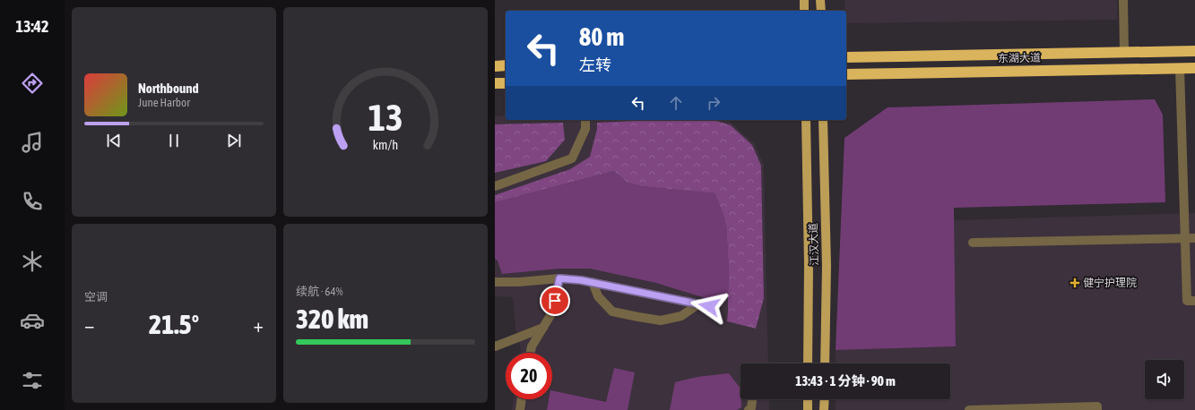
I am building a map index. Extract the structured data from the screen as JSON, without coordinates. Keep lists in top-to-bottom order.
{
  "streets": {
    "highway": ["东湖大道"],
    "main road": ["江汉大道"]
  },
  "places": {
    "health": ["健宁护理院"]
  },
  "page": {
    "tabs": "13:42",
    "turn": ["80 m", "左转"],
    "song": ["Northbound", "June Harbor"],
    "tile": [
      "空调",
      ["续航 · 64%", "320 km"]
    ],
    "heat": ["−", "21.5°", "+"],
    "limit": "20",
    "trip": "13:43 · 1 分钟 · 90 m",
    "gauge": ["13", "km/h"]
  }
}
